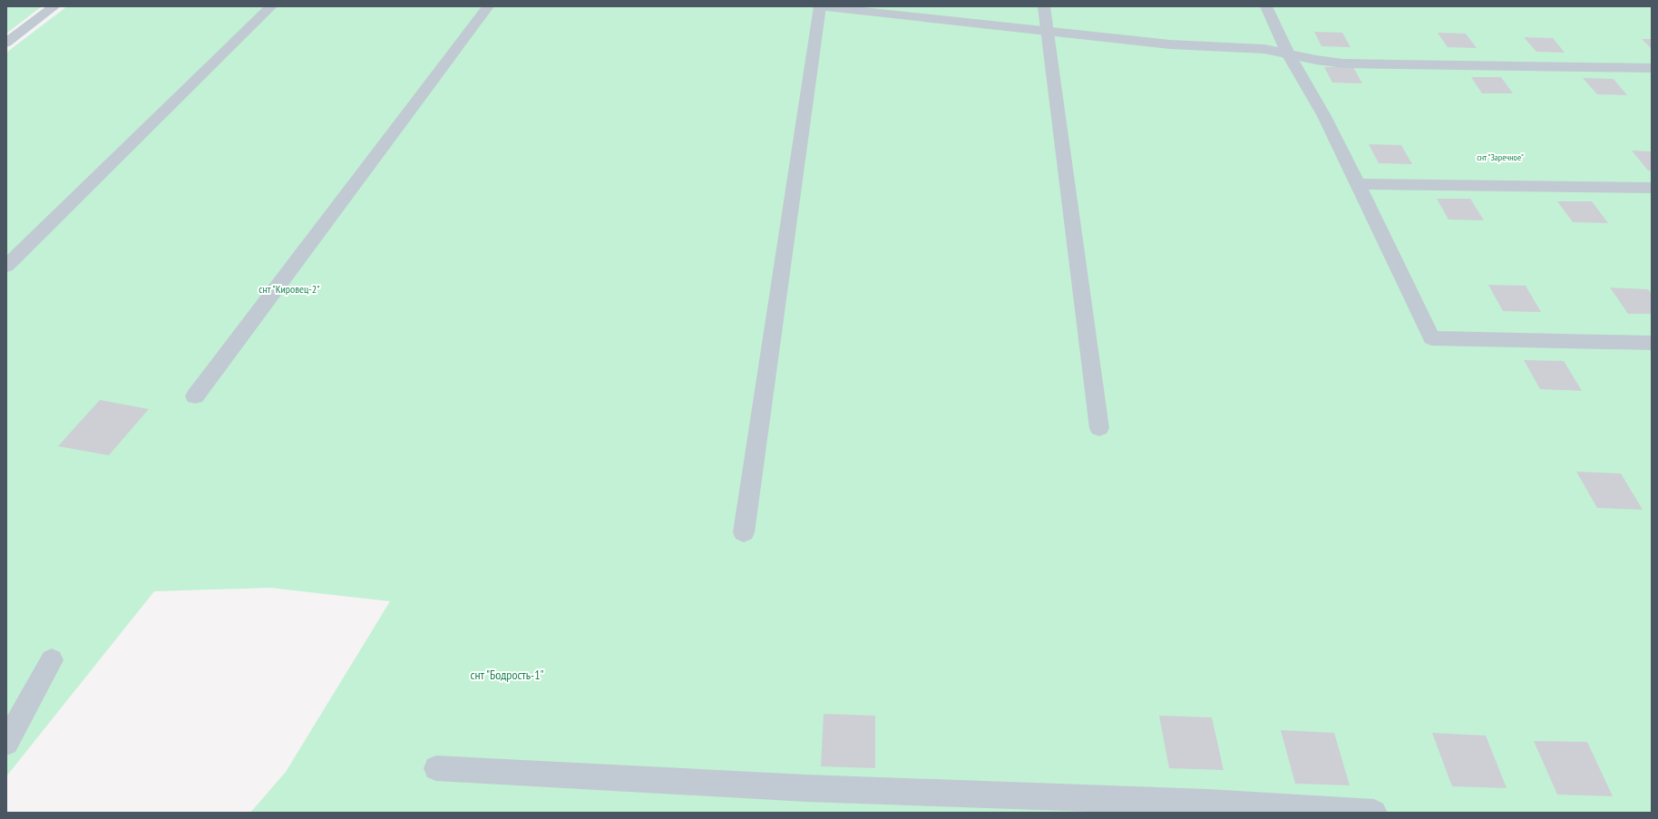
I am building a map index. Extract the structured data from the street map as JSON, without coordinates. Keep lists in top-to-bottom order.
{
  "parks": ["снт \"Заречное\"", "снт \"Кировец-2\"", "снт \"Бодрость-1\""]
}
